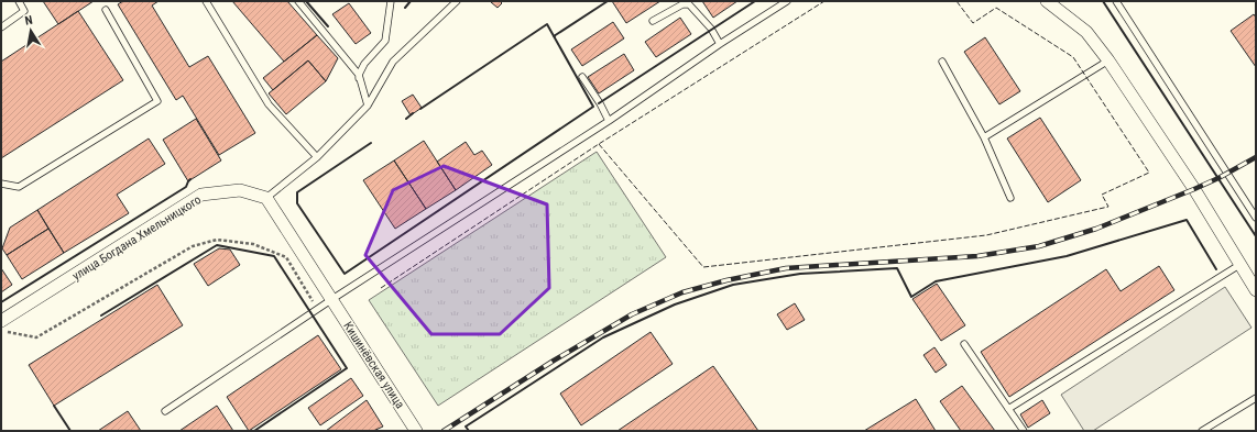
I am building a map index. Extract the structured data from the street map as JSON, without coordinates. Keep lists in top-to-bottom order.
{
  "streets": {
    "street": ["улица Богдана Хмельницкого", "Кишинёвская улица"]
  },
  "north": "top"
}
